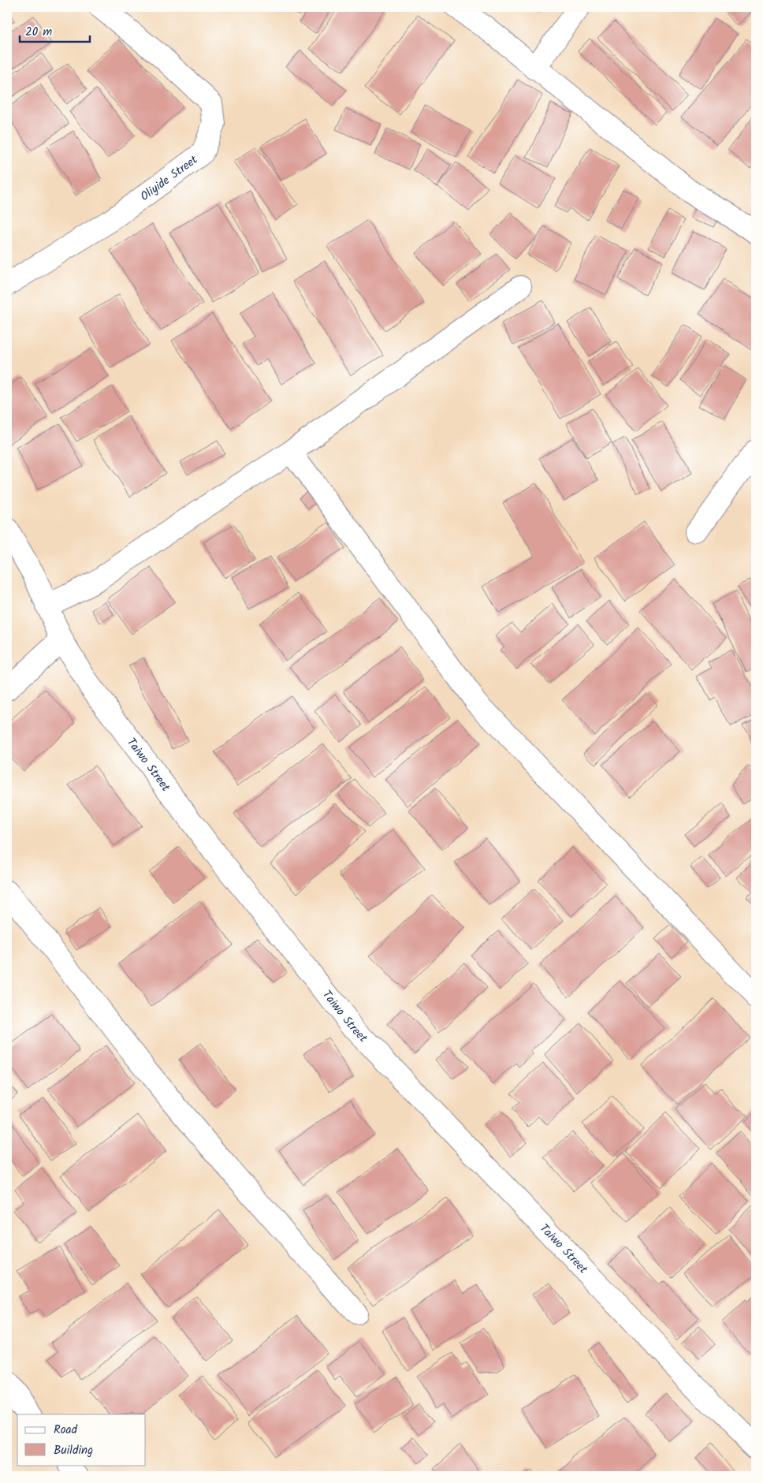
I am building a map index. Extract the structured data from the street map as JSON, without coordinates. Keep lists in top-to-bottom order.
{
  "streets": {
    "street": ["Oliyide Street", "Taiwo Street"]
  },
  "legend": ["Road", "Building"],
  "scale_bar": "20 m"
}
